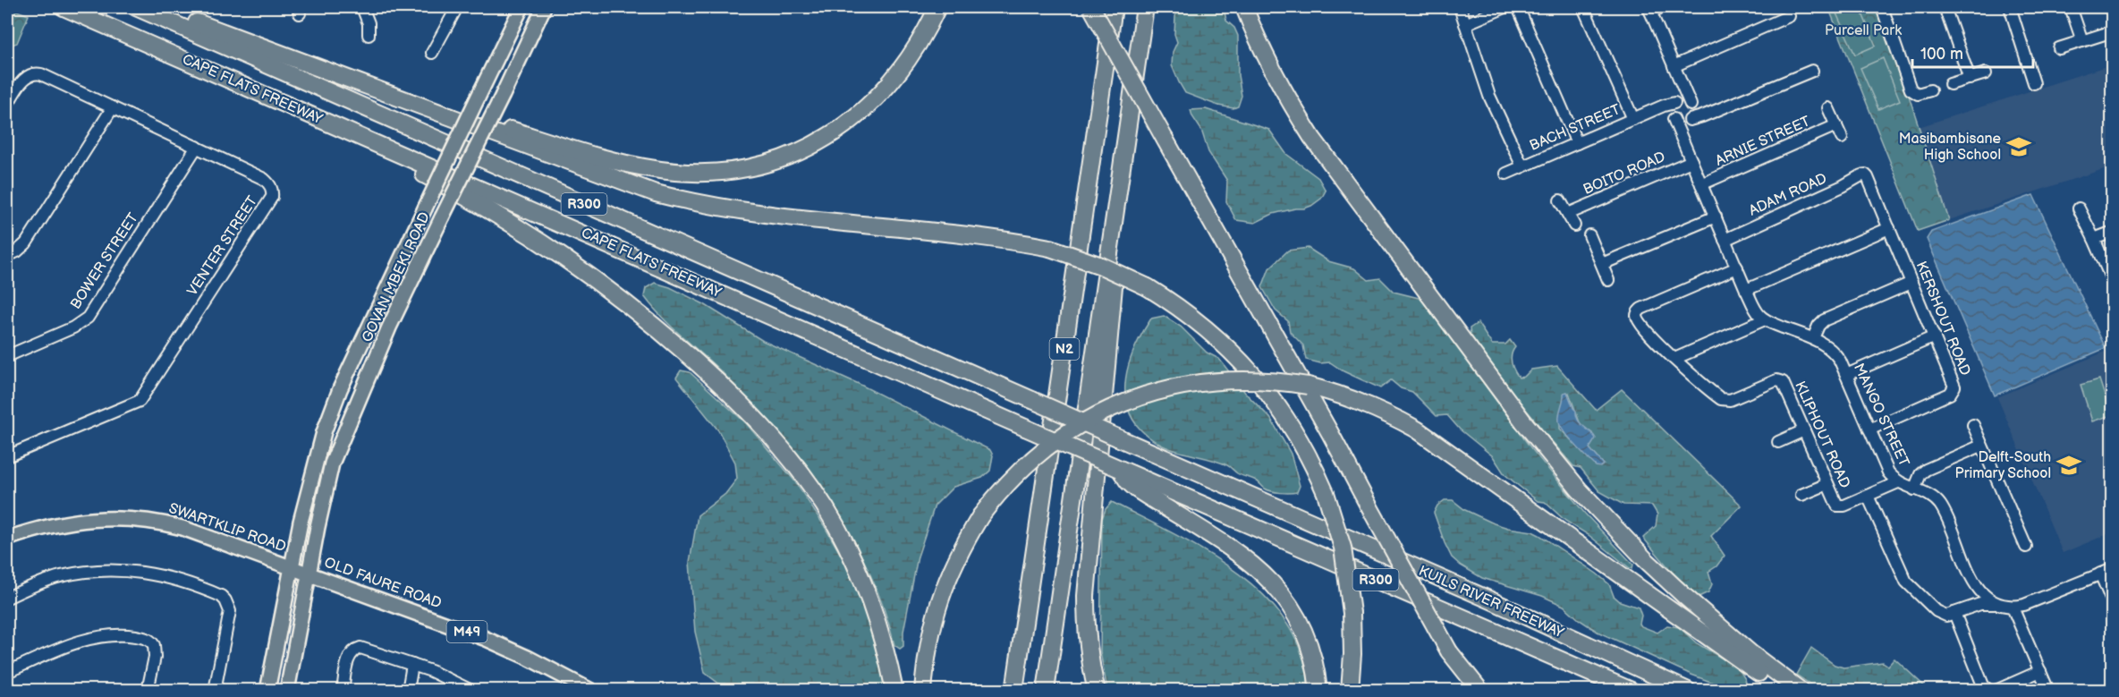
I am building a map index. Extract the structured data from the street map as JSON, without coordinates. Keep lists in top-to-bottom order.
{
  "streets": {
    "highway": [
      "CAPE FLATS FREEWAY",
      "R300",
      "N2",
      "KUILS RIVER FREEWAY"
    ],
    "main road": [
      "GOVAN MBEKI ROAD",
      "SWARTKLIP ROAD",
      "OLD FAURE ROAD",
      "M49"
    ],
    "street": [
      "BACH STREET",
      "ARNIE STREET",
      "BOITO ROAD",
      "ADAM ROAD",
      "VENTER STREET",
      "BOWER STREET",
      "KERSHOUT ROAD",
      "MANGO STREET",
      "KLIPHOUT ROAD"
    ]
  },
  "crossings": [
    ["CAPE FLATS FREEWAY", "KUILS RIVER FREEWAY"],
    ["ADAM ROAD", "KERSHOUT ROAD"],
    ["VENTER STREET", "BOWER STREET"],
    ["GOVAN MBEKI ROAD", "SWARTKLIP ROAD"],
    ["GOVAN MBEKI ROAD", "OLD FAURE ROAD"],
    ["KERSHOUT ROAD", "MANGO STREET"],
    ["MANGO STREET", "KLIPHOUT ROAD"],
    ["SWARTKLIP ROAD", "OLD FAURE ROAD"]
  ],
  "parks": ["Purcell Park"],
  "places": {
    "school or university": ["Masibambisane High School", "Delft-South Primary School"]
  },
  "scale_bar": "100 m"
}
